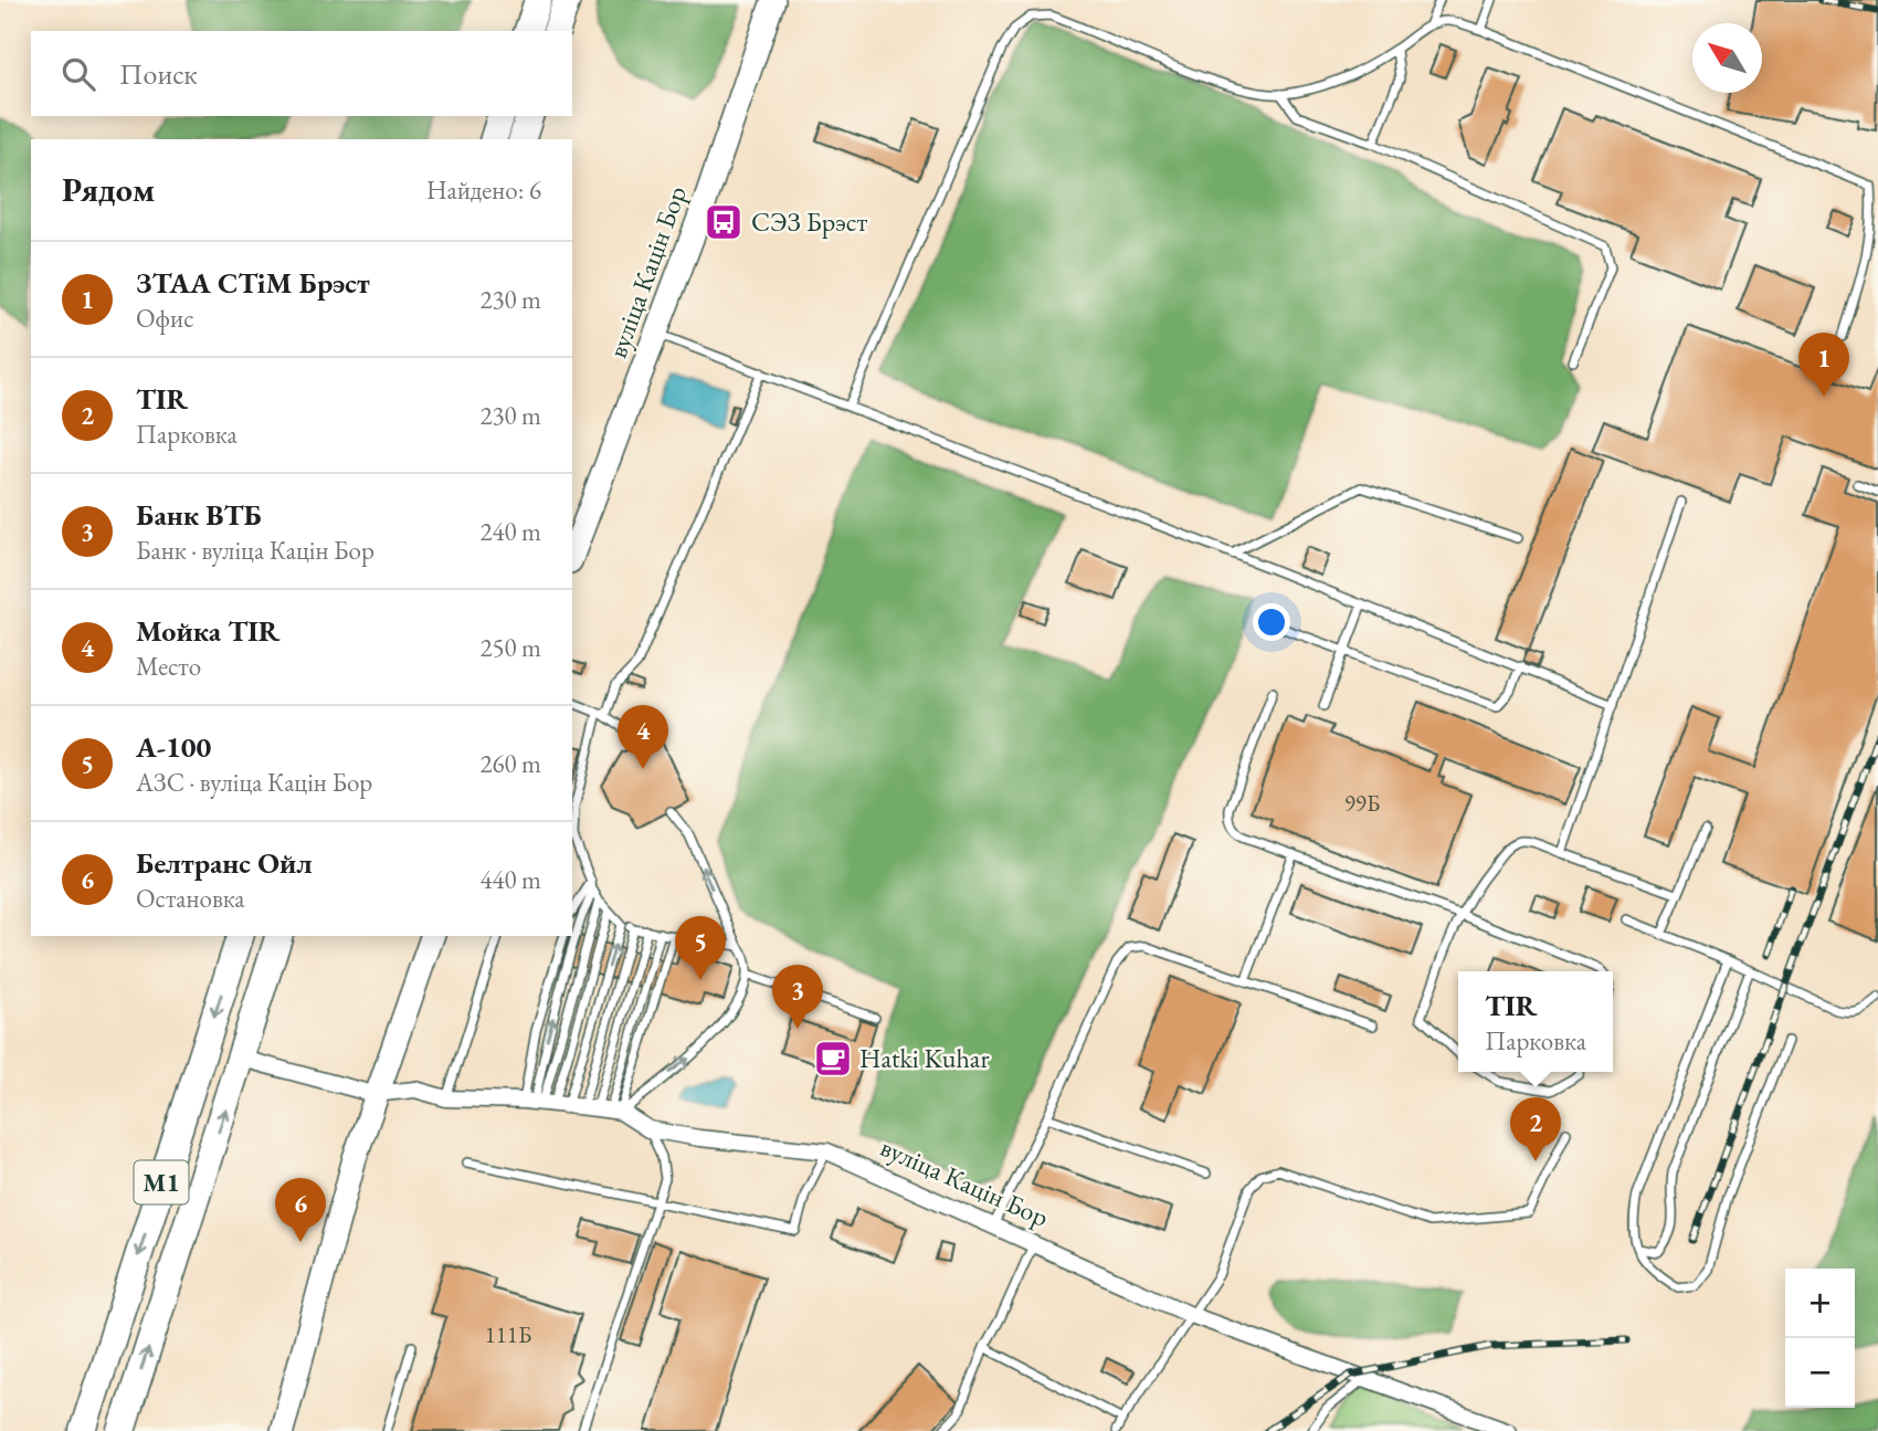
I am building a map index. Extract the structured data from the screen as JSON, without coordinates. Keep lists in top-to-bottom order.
{
  "streets": {
    "highway": ["М1"],
    "main road": ["вуліца Кацін Бор"]
  },
  "places": {
    "bus stop": ["СЭЗ Брэст"],
    "cafe": ["Hatki Kuhar"]
  },
  "house_numbers": ["99Б", "111Б"],
  "north": "top left",
  "page": {
    "search": "Поиск",
    "heading": ["Рядом", "Найдено: 6"],
    "list": [
      {
        "mark": "1",
        "name": "ЗТАА СТіМ Брэст",
        "note": "Офис",
        "value": "230 m"
      },
      {
        "mark": "2",
        "name": "TIR",
        "note": "Парковка",
        "value": "230 m"
      },
      {
        "mark": "3",
        "name": "Банк ВТБ",
        "note": "Банк · вуліца Кацін Бор",
        "value": "240 m"
      },
      {
        "mark": "4",
        "name": "Мойка TIR",
        "note": "Место",
        "value": "250 m"
      },
      {
        "mark": "5",
        "name": "А-100",
        "note": "АЗС · вуліца Кацін Бор",
        "value": "260 m"
      },
      {
        "mark": "6",
        "name": "Белтранс Ойл",
        "note": "Остановка",
        "value": "440 m"
      }
    ],
    "pins": [
      "1",
      "4",
      "5",
      "3",
      "2",
      "6"
    ],
    "popup": ["TIR", "Парковка"],
    "map_buttons": ["+", "−"]
  }
}
